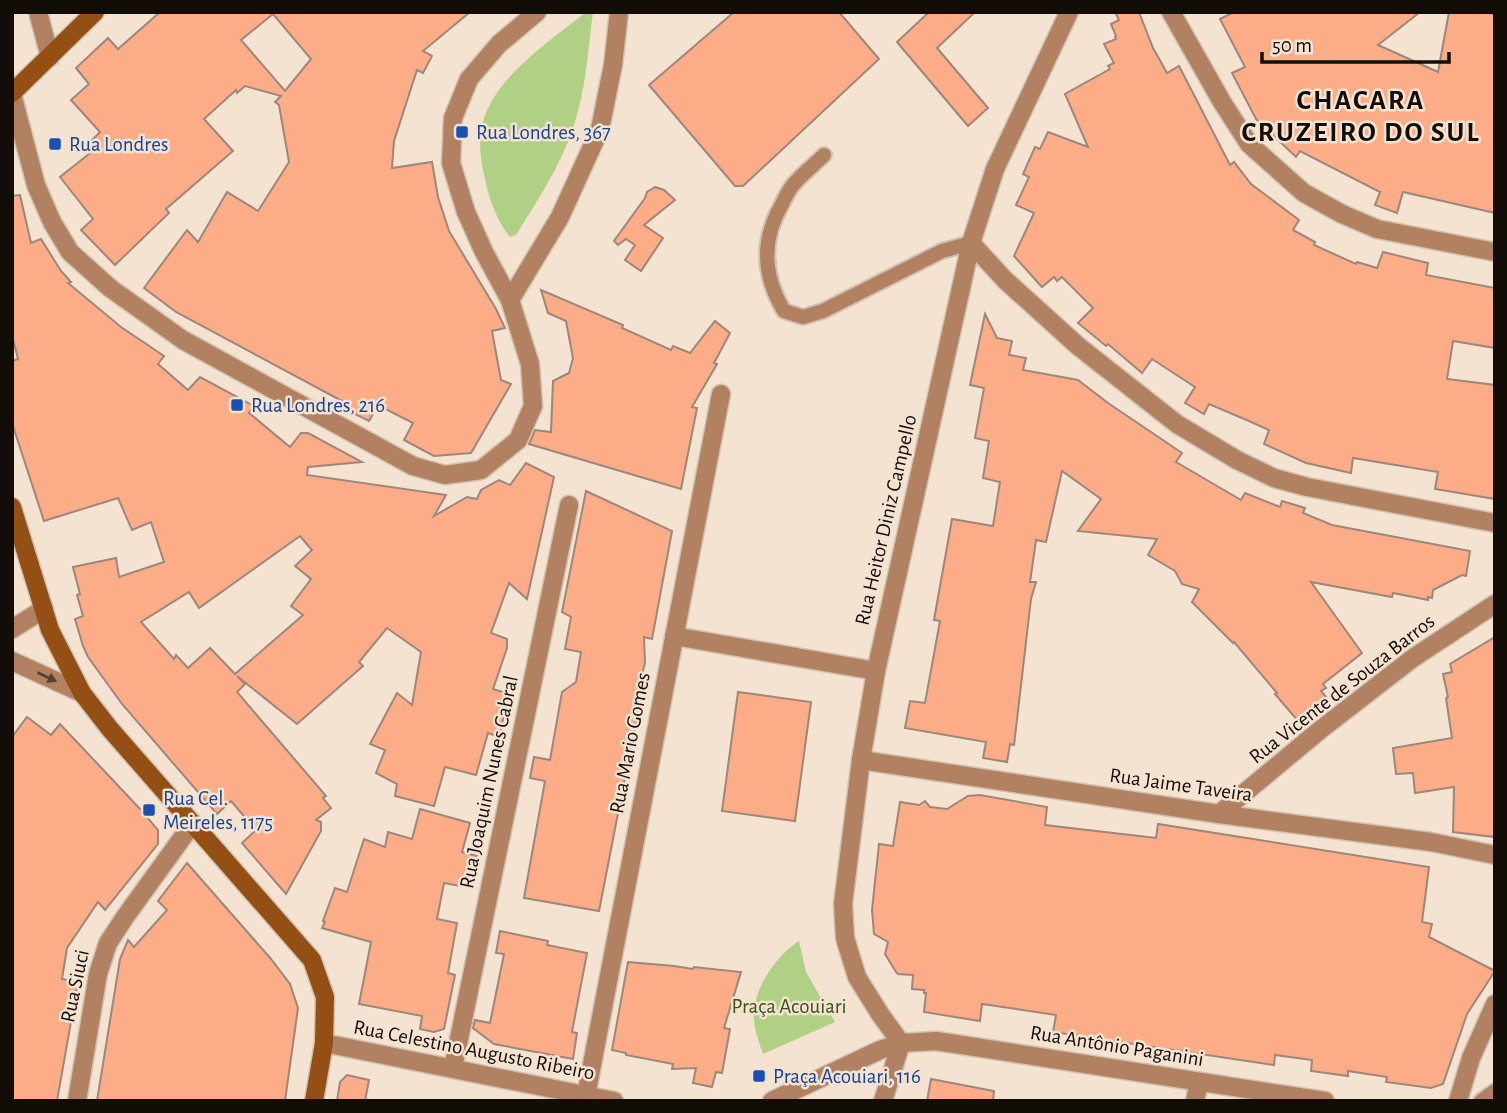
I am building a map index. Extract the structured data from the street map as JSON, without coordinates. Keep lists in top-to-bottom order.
{
  "streets": {
    "street": [
      "Rua Heitor Diniz Campello",
      "Rua Vicente de Souza Barros",
      "Rua Mario Gomes",
      "Rua Joaquim Nunes Cabral",
      "Rua Jaime Taveira",
      "Rua Siuci",
      "Rua Antônio Paganini",
      "Rua Celestino Augusto Ribeiro"
    ]
  },
  "crossings": [
    ["Rua Heitor Diniz Campello", "Rua Jaime Taveira"],
    ["Rua Heitor Diniz Campello", "Rua Antônio Paganini"],
    ["Rua Vicente de Souza Barros", "Rua Jaime Taveira"],
    ["Rua Mario Gomes", "Rua Celestino Augusto Ribeiro"],
    ["Rua Joaquim Nunes Cabral", "Rua Celestino Augusto Ribeiro"]
  ],
  "districts": ["CHACARA CRUZEIRO DO SUL"],
  "parks": ["Praça Acouiari"],
  "places": {
    "transit": [
      "Rua Londres, 367",
      "Rua Londres",
      "Rua Londres, 216",
      "Rua Cel. Meireles, 1175",
      "Praça Acouiari, 116"
    ]
  },
  "scale_bar": "50 m"
}
